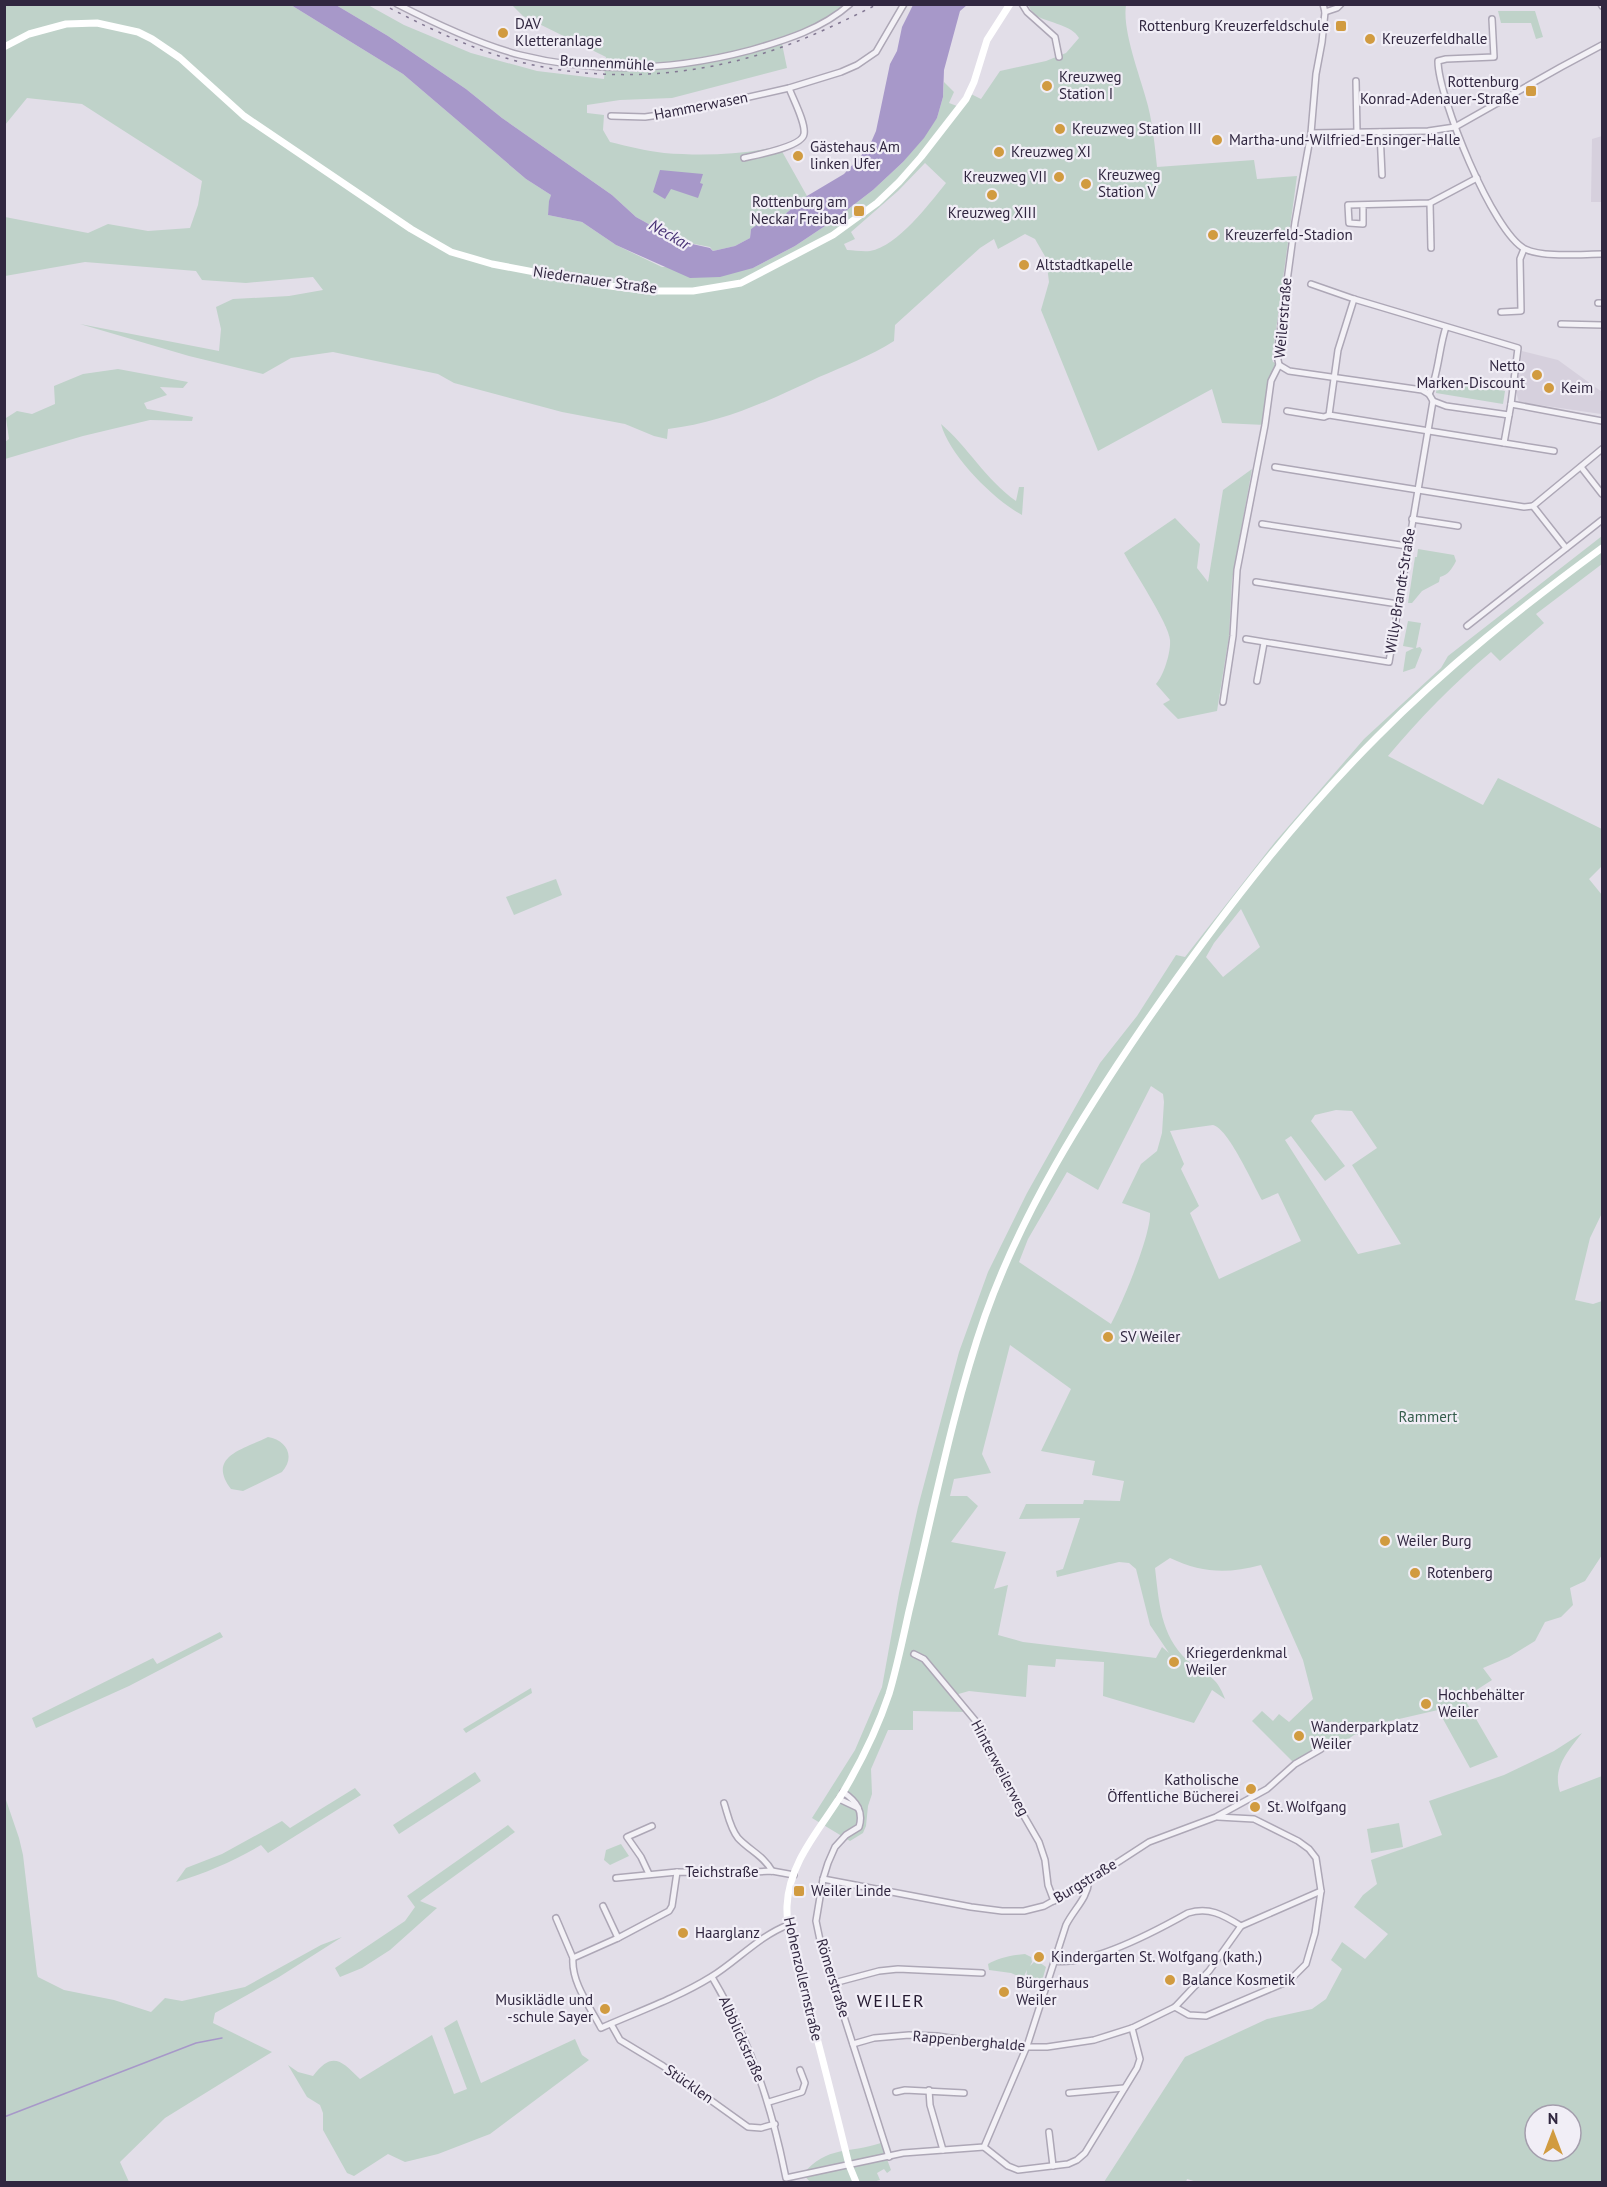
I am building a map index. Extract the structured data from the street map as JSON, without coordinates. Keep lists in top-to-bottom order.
{
  "streets": {
    "main road": ["Niedernauer Straße", "Hohenzollernstraße"],
    "street": [
      "Brunnenmühle",
      "Hammerwasen",
      "Weilerstraße",
      "Willy-Brandt-Straße",
      "Hinterweilerweg",
      "Teichstraße",
      "Burgstraße",
      "Römerstraße",
      "Albblickstraße",
      "Rappenberghalde",
      "Stücklen"
    ]
  },
  "crossings": [
    ["Hinterweilerweg", "Burgstraße"],
    ["Teichstraße", "Hohenzollernstraße"],
    ["Burgstraße", "Römerstraße"],
    ["Römerstraße", "Hohenzollernstraße"],
    ["Römerstraße", "Rappenberghalde"],
    ["Hohenzollernstraße", "Albblickstraße"],
    ["Albblickstraße", "Stücklen"]
  ],
  "districts": ["WEILER"],
  "water": ["Neckar"],
  "parks": ["Rammert"],
  "places": {
    "transit": [
      "Rottenburg Kreuzerfeldschule",
      "Rottenburg Konrad-Adenauer-Straße",
      "Rottenburg am Neckar Freibad",
      "Weiler Linde"
    ],
    "other": [
      "DAV Kletteranlage",
      "Kreuzerfeldhalle",
      "Kreuzweg Station I",
      "Kreuzweg Station III",
      "Martha-und-Wilfried-Ensinger-Halle",
      "Kreuzweg XI",
      "Gästehaus Am linken Ufer",
      "Kreuzweg VII",
      "Kreuzweg Station V",
      "Kreuzweg XIII",
      "Kreuzerfeld-Stadion",
      "Altstadtkapelle",
      "Netto Marken-Discount",
      "Keim",
      "SV Weiler",
      "Weiler Burg",
      "Rotenberg",
      "Kriegerdenkmal Weiler",
      "Hochbehälter Weiler",
      "Wanderparkplatz Weiler",
      "Katholische Öffentliche Bücherei",
      "St. Wolfgang",
      "Haarglanz",
      "Kindergarten St. Wolfgang (kath.)",
      "Balance Kosmetik",
      "Bürgerhaus Weiler",
      "Musiklädle und -schule Sayer"
    ]
  },
  "north": "top"
}
